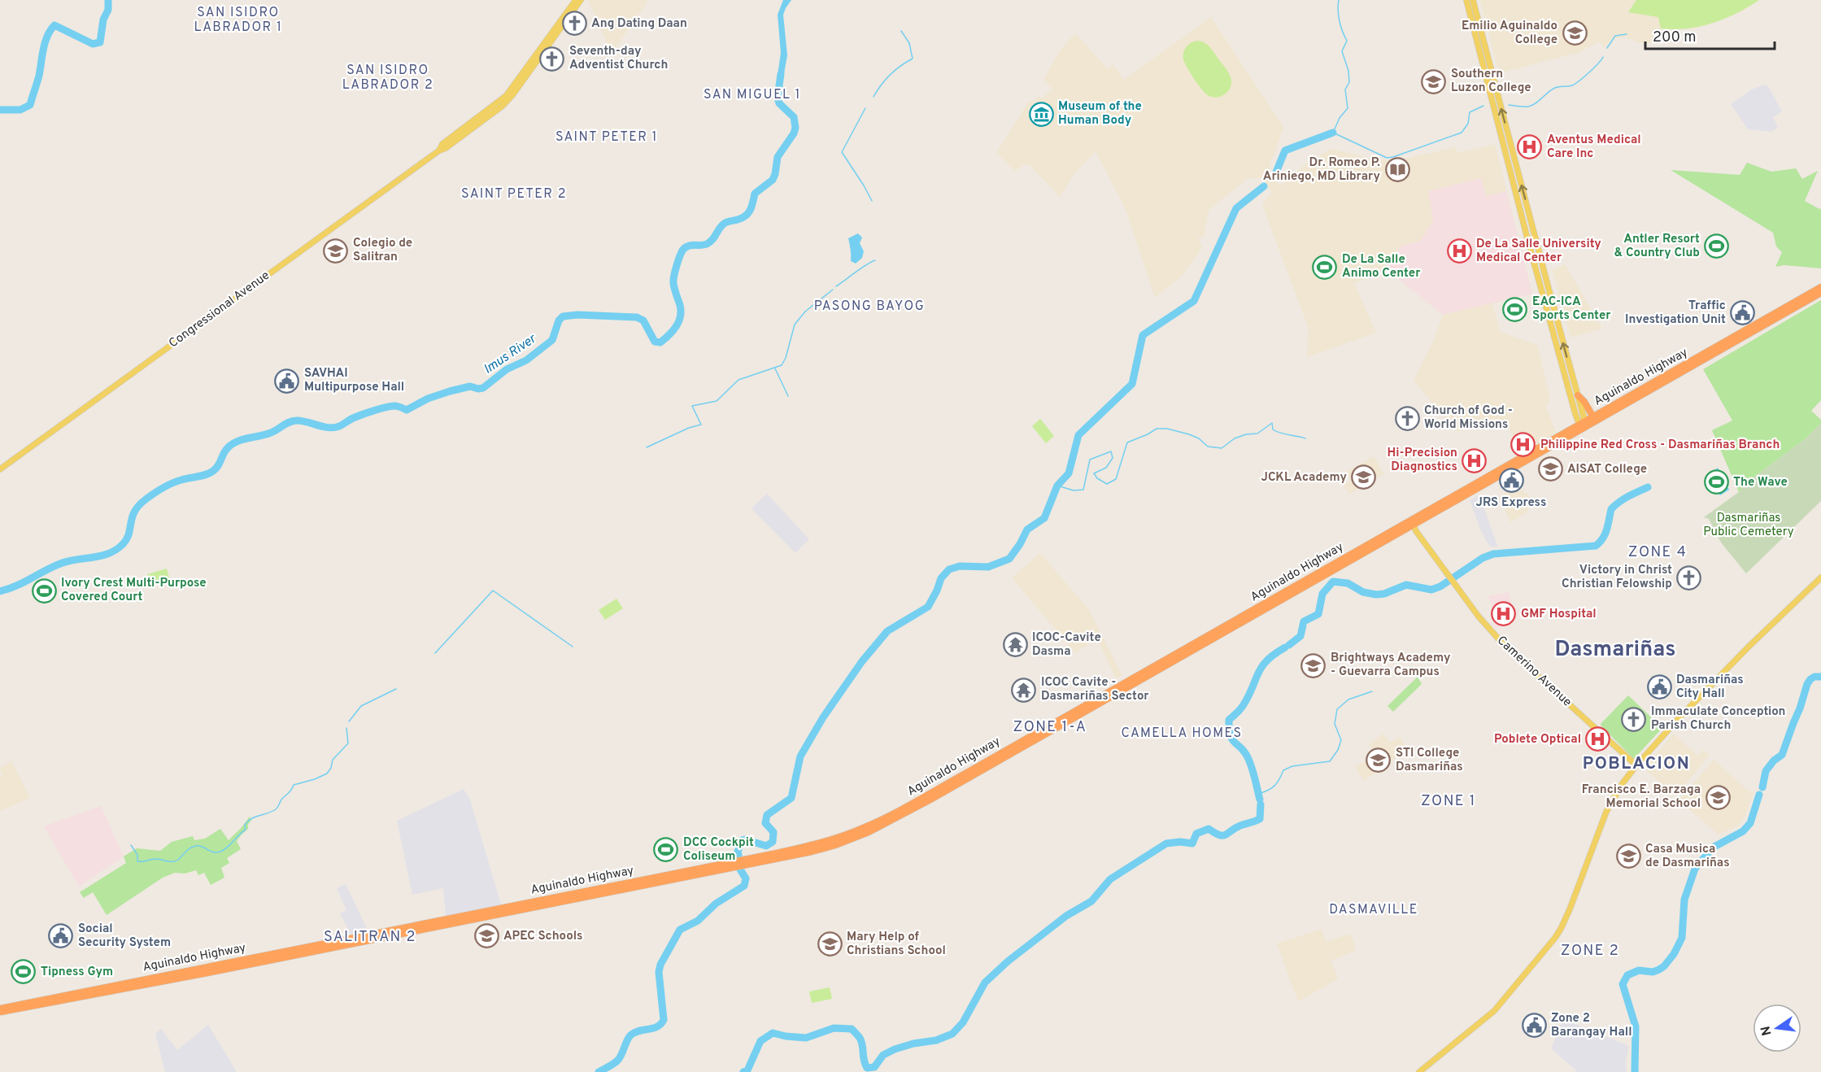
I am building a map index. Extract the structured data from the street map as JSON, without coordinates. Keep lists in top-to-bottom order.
{
  "streets": {
    "highway": ["Aguinaldo Highway"],
    "main road": ["Congressional Avenue", "Camerino Avenue"]
  },
  "crossings": [
    ["Aguinaldo Highway", "Camerino Avenue"]
  ],
  "districts": [
    "SAN ISIDRO LABRADOR 1",
    "SAN ISIDRO LABRADOR 2",
    "SAN MIGUEL 1",
    "SAINT PETER 1",
    "SAINT PETER 2",
    "PASONG BAYOG",
    "ZONE 4",
    "Dasmariñas",
    "ZONE 1-A",
    "CAMELLA HOMES",
    "POBLACION",
    "ZONE 1",
    "DASMAVILLE",
    "SALITRAN 2",
    "ZONE 2"
  ],
  "water": ["Imus River"],
  "parks": ["Dasmariñas Public Cemetery"],
  "places": {
    "church": [
      "Ang Dating Daan",
      "Seventh-day Adventist Church",
      "Church of God - World Missions",
      "Victory in Christ Christian Felowship",
      "Immaculate Conception Parish Church"
    ],
    "school or university": [
      "Emilio Aguinaldo College",
      "Southern Luzon College",
      "Colegio de Salitran",
      "AISAT College",
      "JCKL Academy",
      "Brightways Academy - Guevarra Campus",
      "STI College Dasmariñas",
      "Francisco E. Barzaga Memorial School",
      "Casa Musica de Dasmariñas",
      "APEC Schools",
      "Mary Help of Christians School"
    ],
    "museum": ["Museum of the Human Body"],
    "hospital": [
      "Aventus Medical Care Inc",
      "De La Salle University Medical Center",
      "Philippine Red Cross - Dasmariñas Branch",
      "Hi-Precision Diagnostics",
      "GMF Hospital",
      "Poblete Optical"
    ],
    "library": ["Dr. Romeo P. Ariniego, MD Library"],
    "sports": [
      "Antler Resort & Country Club",
      "De La Salle Animo Center",
      "EAC-ICA Sports Center",
      "The Wave",
      "Ivory Crest Multi-Purpose Covered Court",
      "DCC Cockpit Coliseum",
      "Tipness Gym"
    ],
    "public building": [
      "Traffic Investigation Unit",
      "SAVHAI Multipurpose Hall",
      "JRS Express",
      "Dasmariñas City Hall",
      "Social Security System",
      "Zone 2 Barangay Hall"
    ],
    "temple": ["ICOC-Cavite Dasma", "ICOC Cavite - Dasmariñas Sector"]
  },
  "scale_bar": "200 m",
  "north": "left"
}
